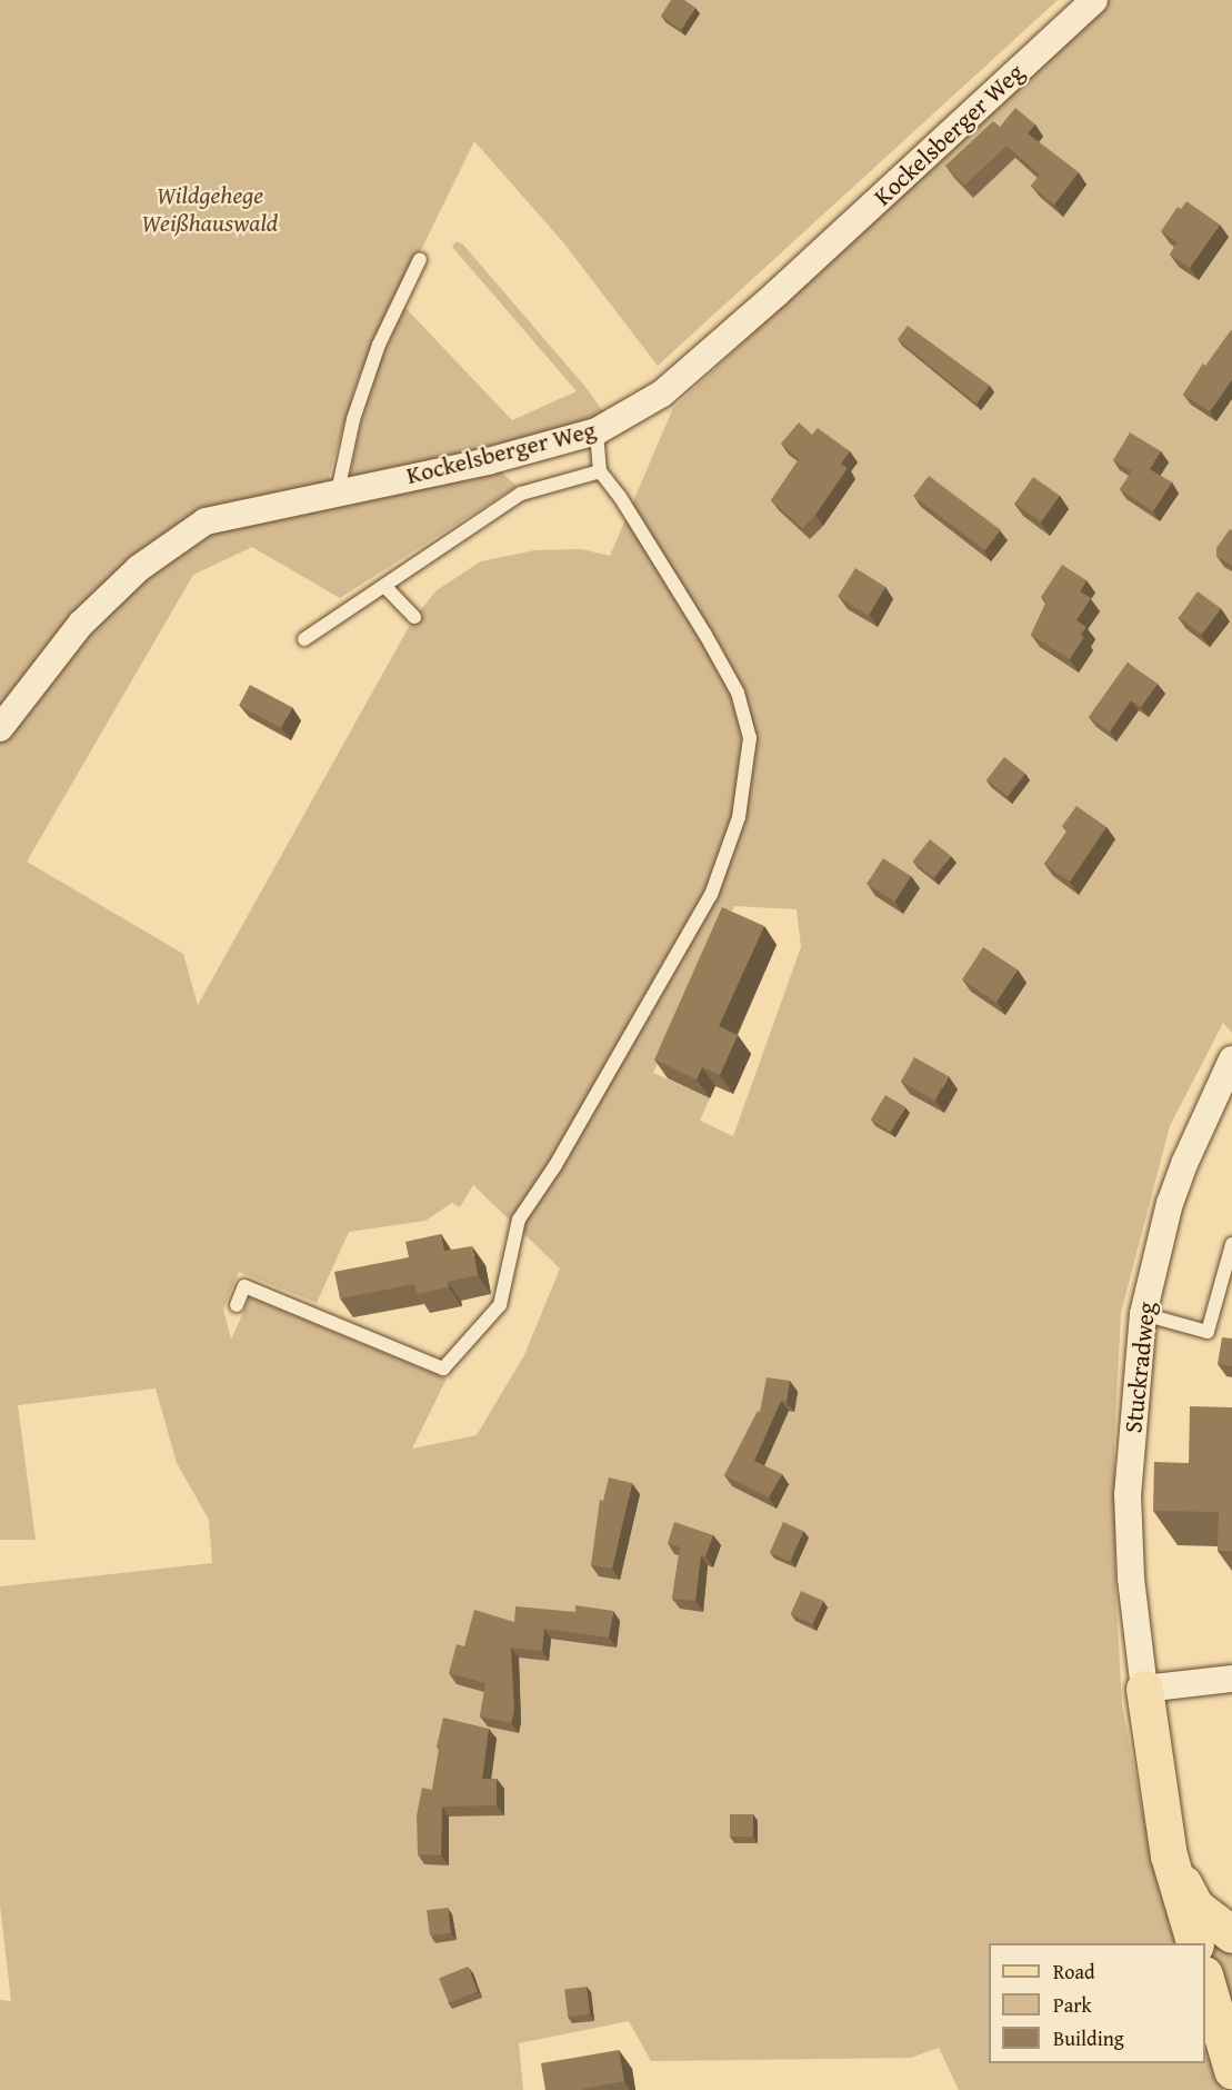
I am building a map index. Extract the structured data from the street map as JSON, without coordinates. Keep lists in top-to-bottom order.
{
  "streets": {
    "street": ["Kockelsberger Weg", "Stuckradweg"]
  },
  "parks": ["Wildgehege Weißhauswald"],
  "legend": ["Road", "Park", "Building"]
}
